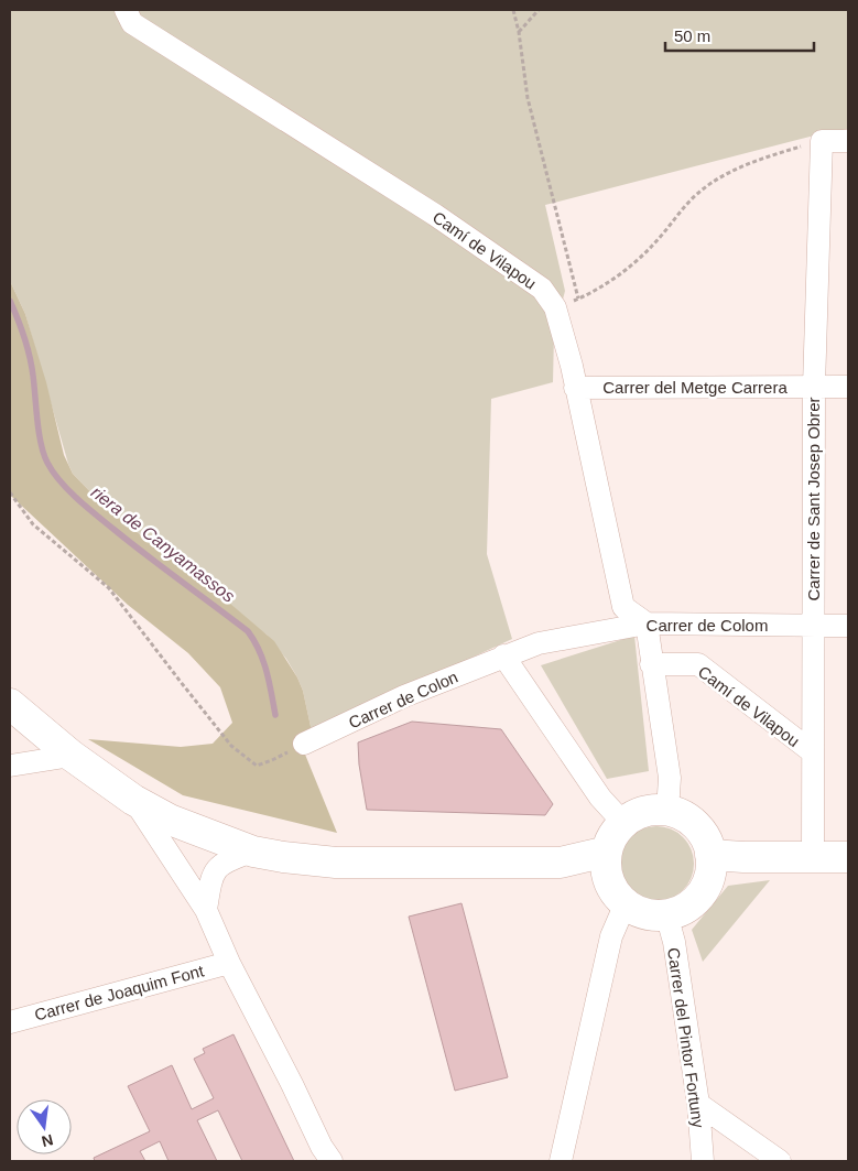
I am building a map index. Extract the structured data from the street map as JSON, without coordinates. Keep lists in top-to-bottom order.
{
  "streets": {
    "street": [
      "Camí de Vilapou",
      "Carrer del Metge Carrera",
      "Carrer de Sant Josep Obrer",
      "Carrer de Colom",
      "Carrer de Colon",
      "Carrer de Joaquim Font",
      "Carrer del Pintor Fortuny"
    ]
  },
  "crossings": [
    ["Camí de Vilapou", "Carrer del Metge Carrera"],
    ["Camí de Vilapou", "Carrer de Sant Josep Obrer"],
    ["Camí de Vilapou", "Carrer de Colom"],
    ["Carrer del Metge Carrera", "Carrer de Sant Josep Obrer"],
    ["Carrer de Sant Josep Obrer", "Carrer de Colom"],
    ["Carrer de Colom", "Carrer de Colon"]
  ],
  "water": ["riera de Canyamassos"],
  "scale_bar": "50 m",
  "north": "bottom"
}
